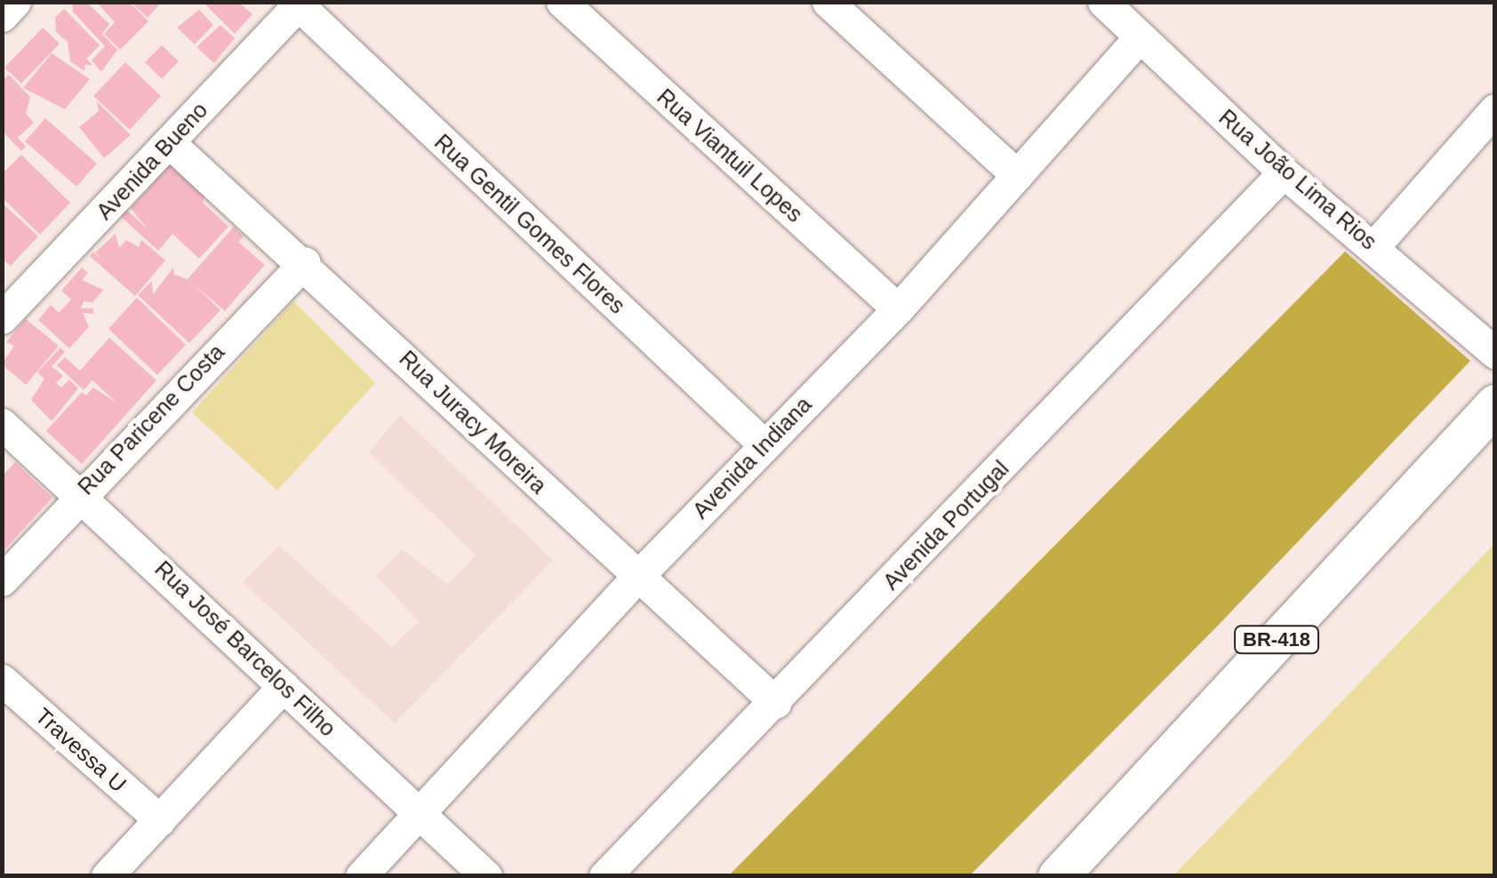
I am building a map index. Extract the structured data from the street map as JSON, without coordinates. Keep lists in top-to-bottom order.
{
  "streets": {
    "main road": ["BR-418"],
    "street": [
      "Rua Viantuil Lopes",
      "Avenida Bueno",
      "Rua João Lima Rios",
      "Rua Gentil Gomes Flores",
      "Rua Paricene Costa",
      "Rua Juracy Moreira",
      "Avenida Indiana",
      "Avenida Portugal",
      "Rua José Barcelos Filho",
      "Travessa U"
    ]
  },
  "crossings": [
    ["Rua Viantuil Lopes", "Avenida Indiana"],
    ["Avenida Bueno", "Rua Gentil Gomes Flores"],
    ["Avenida Bueno", "Rua Juracy Moreira"],
    ["Rua João Lima Rios", "Avenida Indiana"],
    ["Rua João Lima Rios", "Avenida Portugal"],
    ["Rua Gentil Gomes Flores", "Avenida Indiana"],
    ["Rua Paricene Costa", "Rua Juracy Moreira"],
    ["Rua Paricene Costa", "Rua José Barcelos Filho"],
    ["Rua Juracy Moreira", "Avenida Indiana"],
    ["Rua Juracy Moreira", "Avenida Portugal"],
    ["Avenida Indiana", "Rua José Barcelos Filho"]
  ]
}
